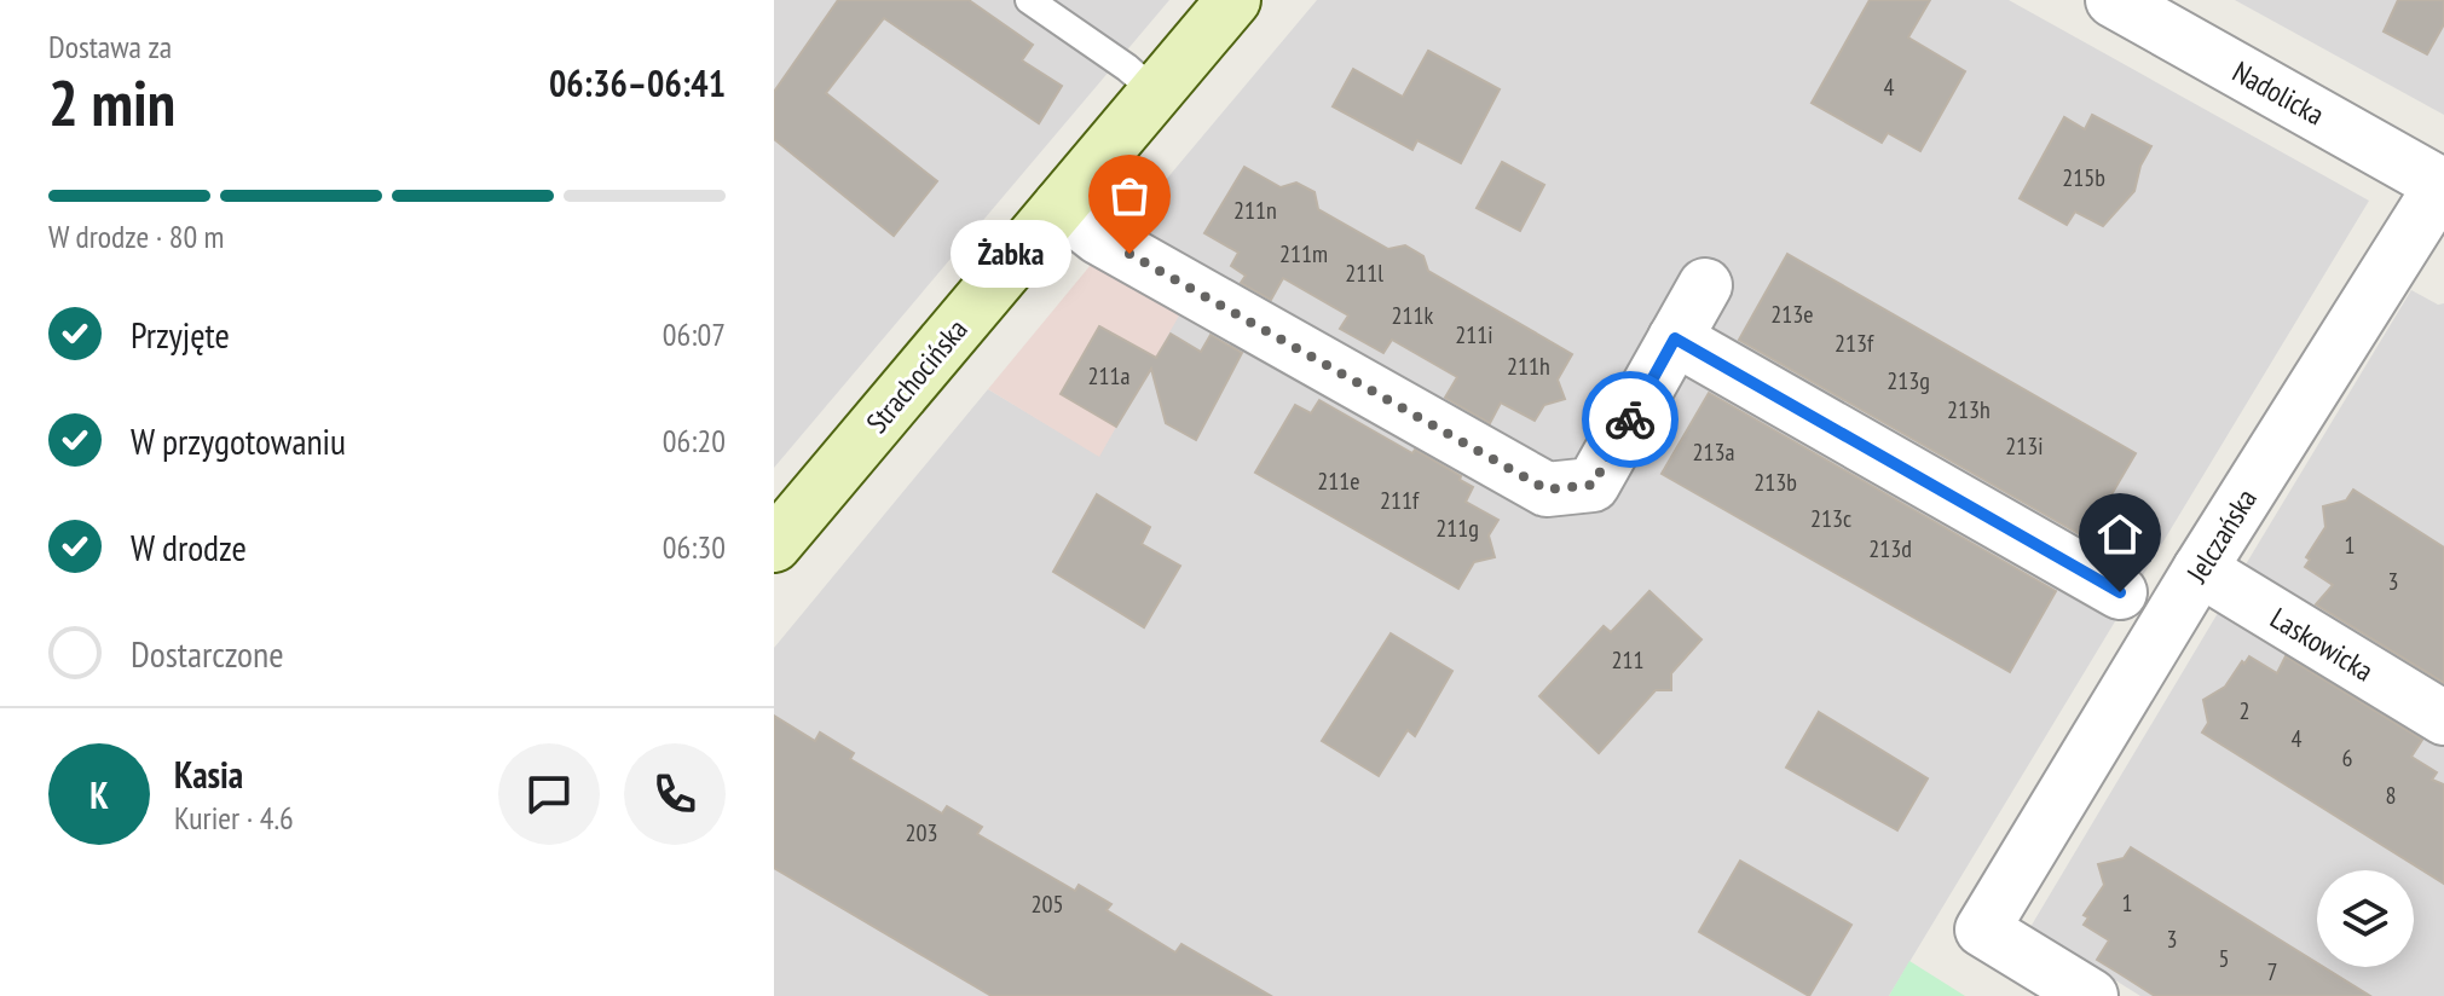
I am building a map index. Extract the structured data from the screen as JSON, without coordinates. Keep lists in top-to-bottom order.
{
  "streets": {
    "main road": ["Strachocińska"],
    "street": ["Nadolicka", "Jelczańska", "Laskowicka"]
  },
  "crossings": [
    ["Nadolicka", "Jelczańska"],
    ["Jelczańska", "Laskowicka"]
  ],
  "places": ["Żabka"],
  "house_numbers": [
    "4",
    "215b",
    "211n",
    "211m",
    "211l",
    "213e",
    "211k",
    "211i",
    "213f",
    "211h",
    "211a",
    "213g",
    "213h",
    "213i",
    "213a",
    "211e",
    "213b",
    "211f",
    "213c",
    "211g",
    "1",
    "213d",
    "3",
    "211",
    "2",
    "4",
    "6",
    "8",
    "203",
    "1",
    "205",
    "3",
    "5",
    "7"
  ],
  "page": {
    "heading": ["2 min", "Dostawa za", "06:36–06:41"],
    "panel": ["Kasia", "Kurier · 4.6"],
    "bar": "W drodze · 80 m",
    "bubble": "Żabka",
    "list": [
      ["Przyjęte", "06:07"],
      ["W przygotowaniu", "06:20"],
      ["W drodze", "06:30"],
      "Dostarczone"
    ],
    "round": "K"
  }
}
